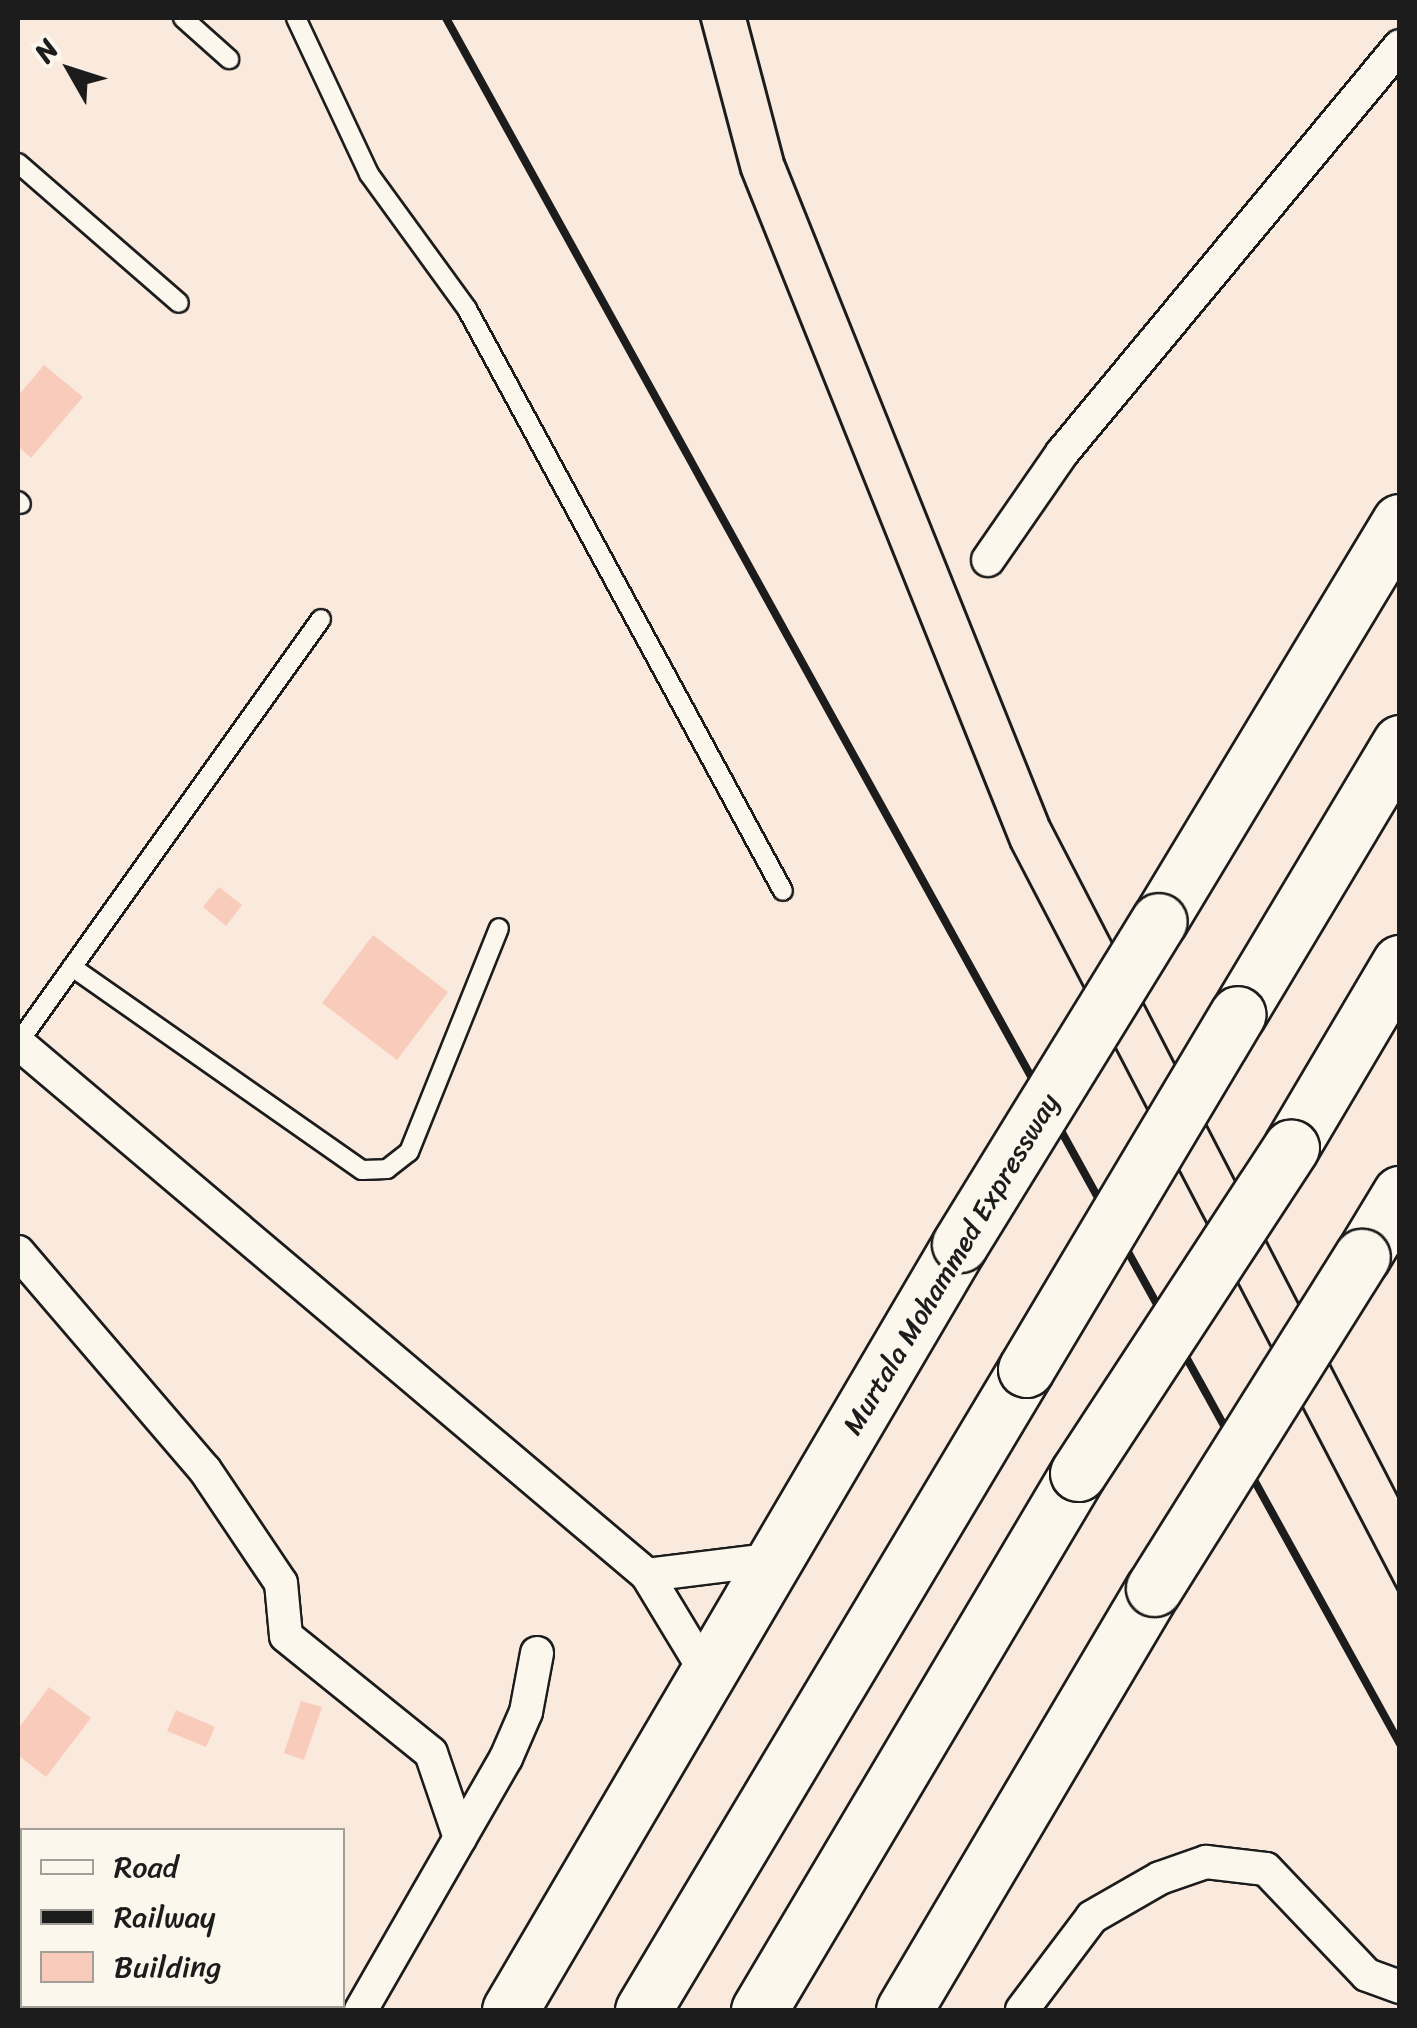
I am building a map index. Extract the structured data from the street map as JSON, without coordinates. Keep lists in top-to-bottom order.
{
  "streets": {
    "highway": ["Murtala Mohammed Expressway"]
  },
  "legend": ["Road", "Railway", "Building"],
  "north": "top left"
}
